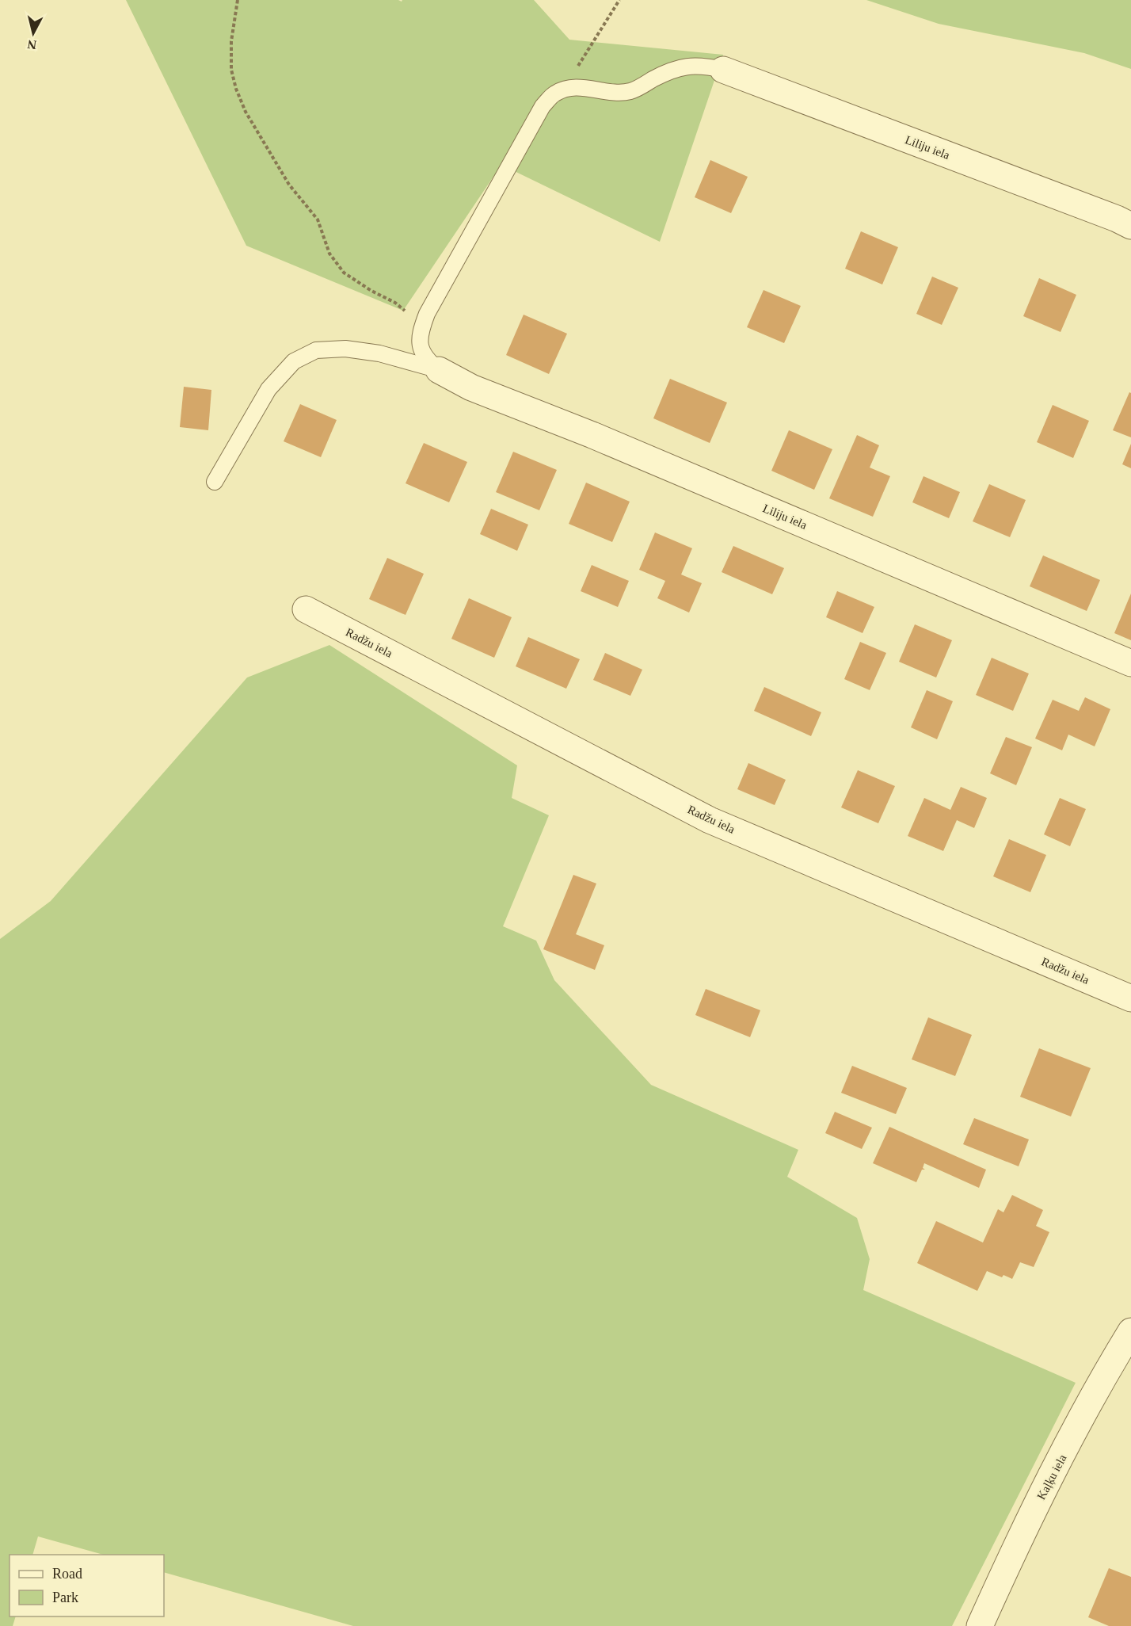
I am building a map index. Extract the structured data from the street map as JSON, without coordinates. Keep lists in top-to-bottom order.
{
  "streets": {
    "street": ["Liliju iela", "Radžu iela", "Kaļķu iela"]
  },
  "legend": ["Road", "Park"],
  "north": "bottom"
}
